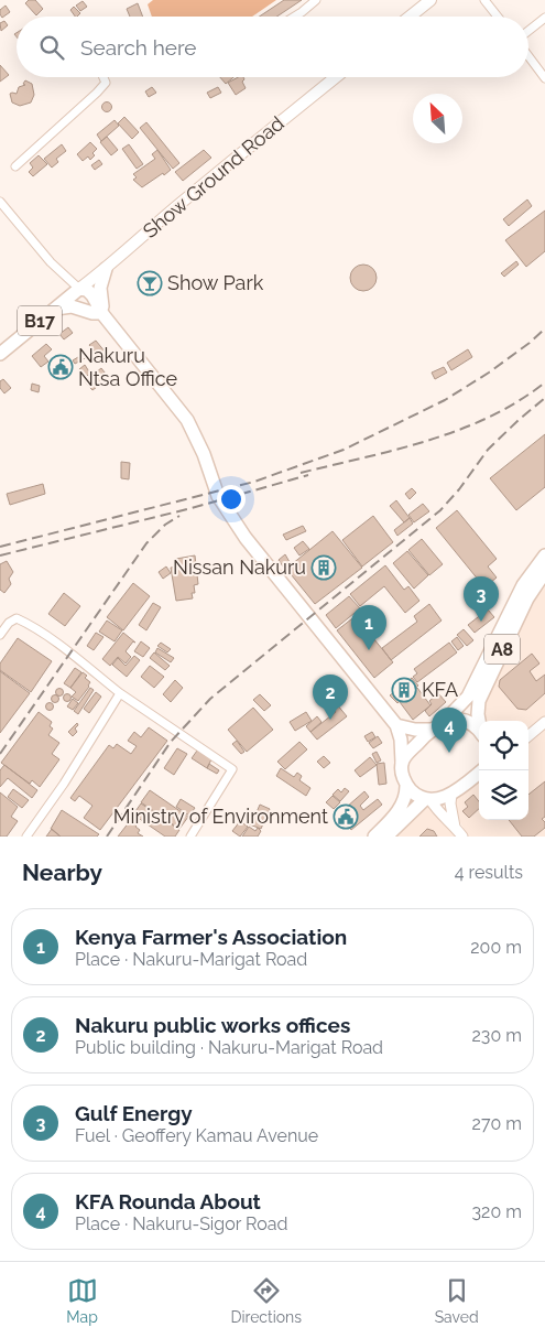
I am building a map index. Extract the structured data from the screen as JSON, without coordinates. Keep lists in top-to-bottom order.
{
  "streets": {
    "main road": ["Show Ground Road", "B17", "A8"]
  },
  "crossings": [
    ["Show Ground Road", "B17"],
    ["B17", "A8"]
  ],
  "places": {
    "bar": ["Show Park"],
    "public building": ["Nakuru Ntsa Office", "Ministry of Environment"],
    "building": ["Nissan Nakuru", "KFA"]
  },
  "north": "top left",
  "page": {
    "search": "Search here",
    "pins": [
      "3",
      "1",
      "2",
      "4"
    ],
    "heading": ["Nearby", "4 results"],
    "list": [
      {
        "mark": "1",
        "name": "Kenya Farmer's Association",
        "note": "Place · Nakuru-Marigat Road",
        "value": "200 m"
      },
      {
        "mark": "2",
        "name": "Nakuru public works offices",
        "note": "Public building · Nakuru-Marigat Road",
        "value": "230 m"
      },
      {
        "mark": "3",
        "name": "Gulf Energy",
        "note": "Fuel · Geoffery Kamau Avenue",
        "value": "270 m"
      },
      {
        "mark": "4",
        "name": "KFA Rounda About",
        "note": "Place · Nakuru-Sigor Road",
        "value": "320 m"
      }
    ],
    "nav": ["Map", "Directions", "Saved"]
  }
}
